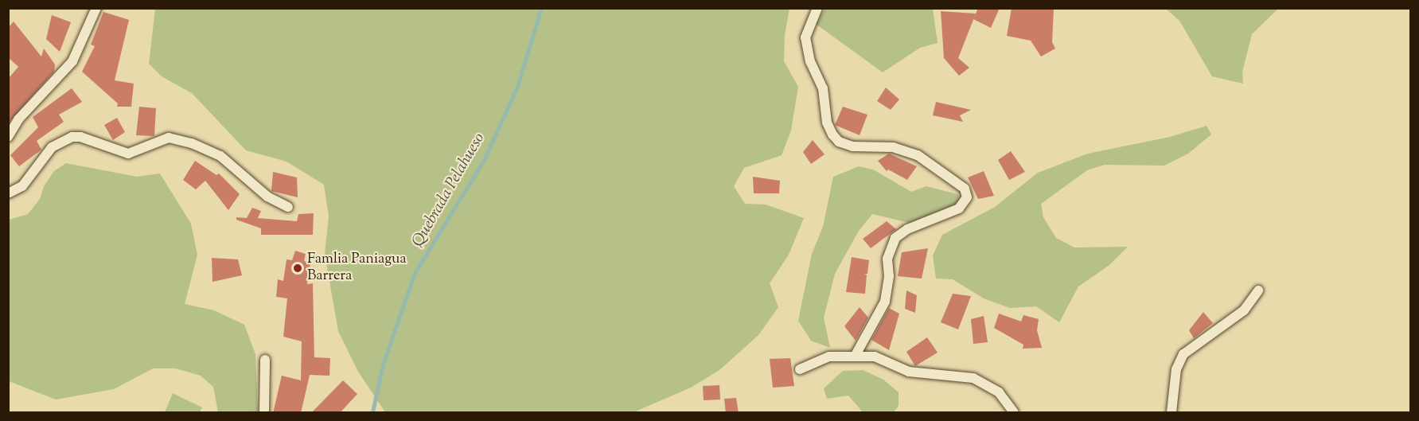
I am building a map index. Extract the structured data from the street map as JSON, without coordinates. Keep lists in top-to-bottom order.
{
  "water": ["Quebrada Pelahueso"],
  "places": ["Famlia Paniagua Barrera"]
}
